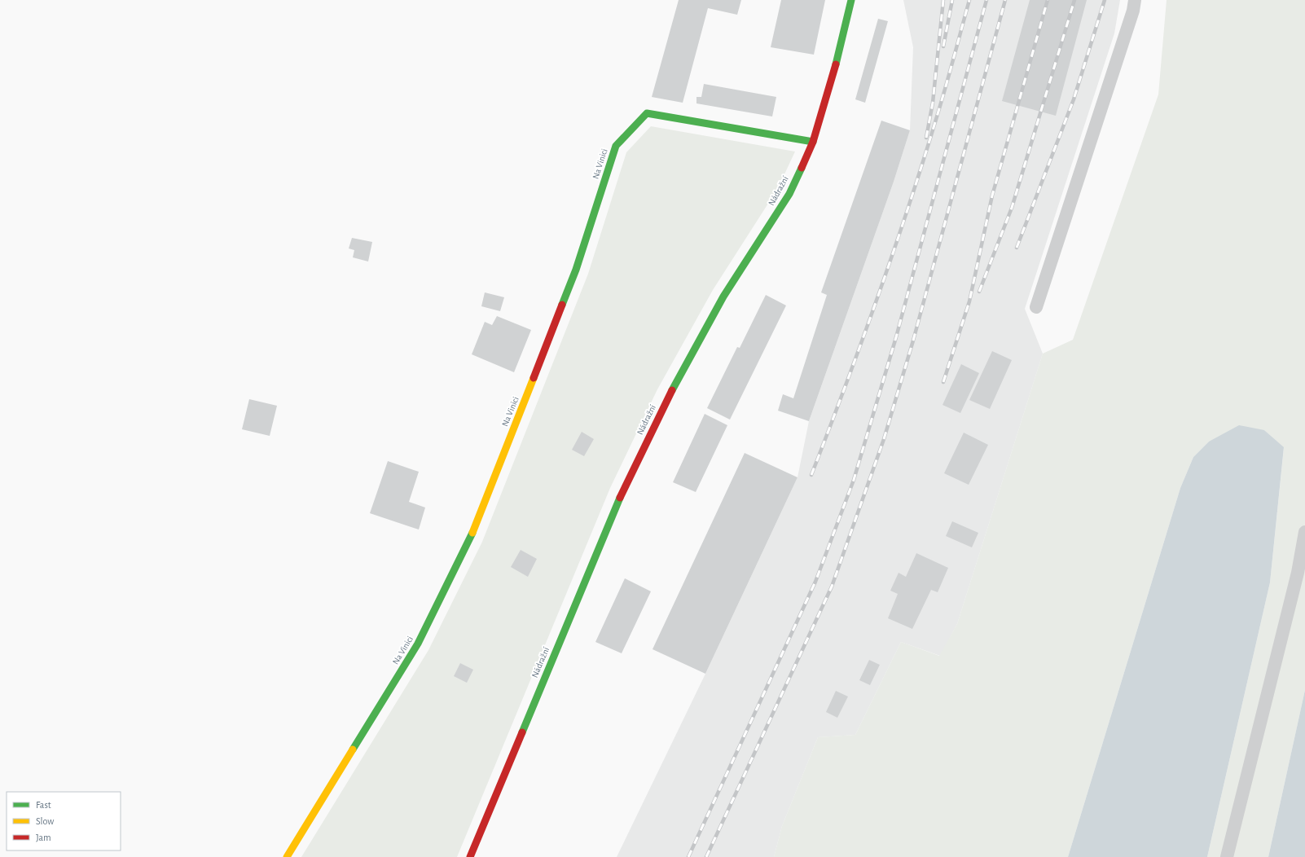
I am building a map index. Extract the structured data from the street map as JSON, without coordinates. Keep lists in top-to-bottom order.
{
  "streets": {
    "street": ["Na Vinici", "Nádražní"]
  },
  "crossings": [
    ["Na Vinici", "Nádražní"]
  ],
  "legend": ["Fast", "Slow", "Jam"]
}
